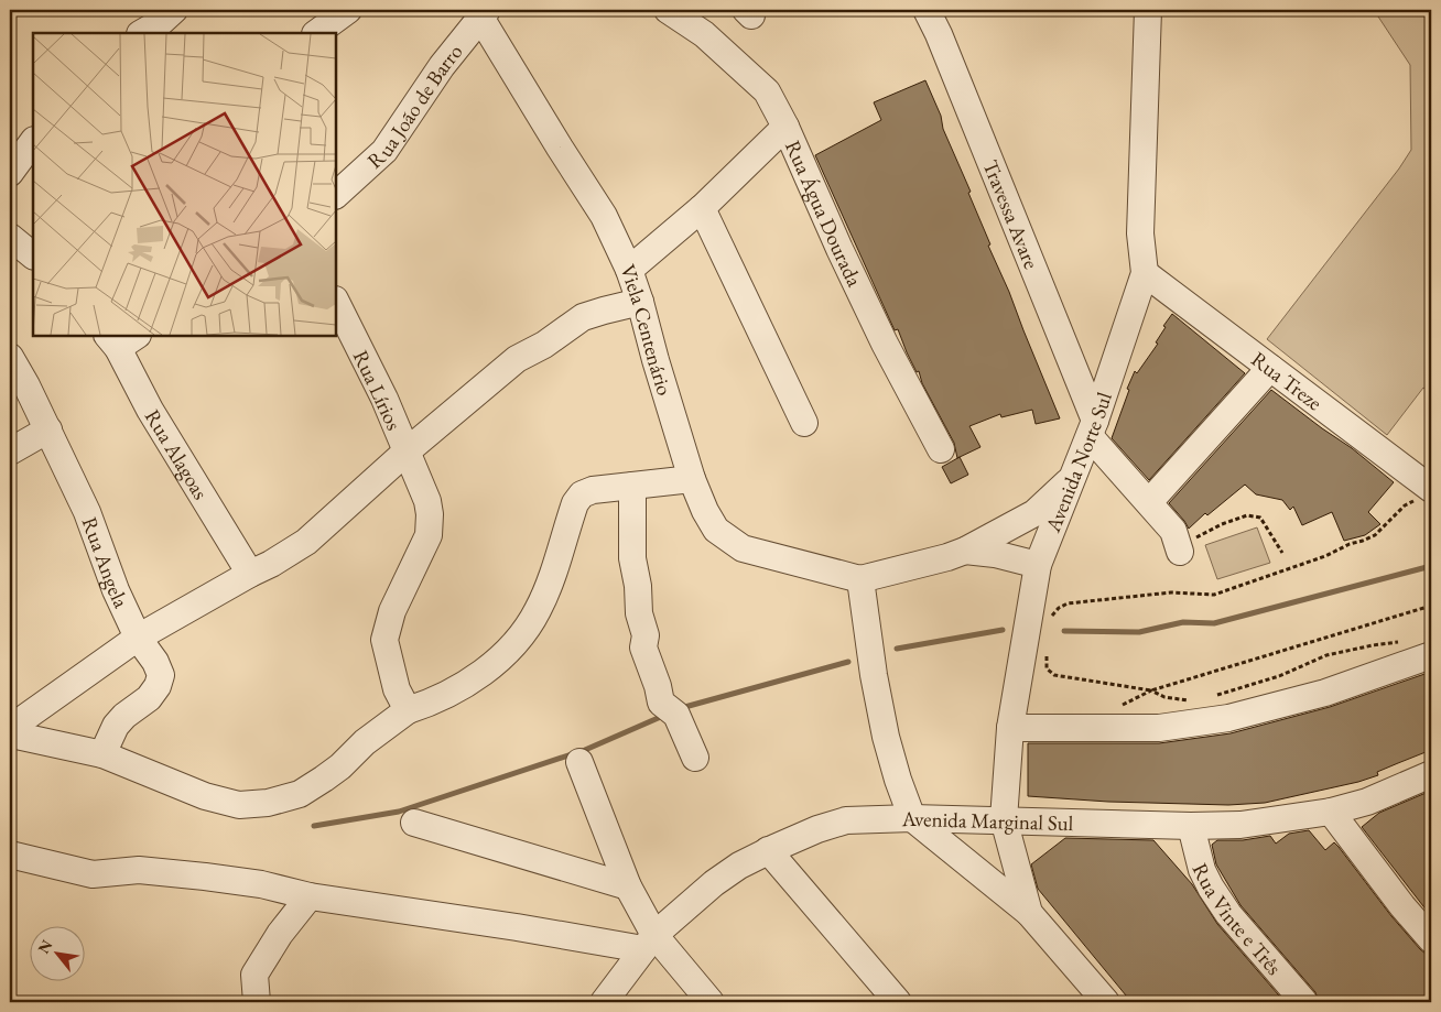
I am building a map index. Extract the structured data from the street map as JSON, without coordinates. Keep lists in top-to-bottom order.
{
  "streets": {
    "street": [
      "Rua João de Barro",
      "Rua Água Dourada",
      "Travessa Avare",
      "Viela Centenário",
      "Rua Treze",
      "Rua Lírios",
      "Rua Alagoas",
      "Avenida Norte Sul",
      "Rua Angela",
      "Avenida Marginal Sul",
      "Rua Vinte e Três"
    ]
  },
  "crossings": [
    ["Rua João de Barro", "Viela Centenário"],
    ["Travessa Avare", "Avenida Norte Sul"],
    ["Rua Treze", "Avenida Norte Sul"],
    ["Avenida Norte Sul", "Avenida Marginal Sul"],
    ["Avenida Marginal Sul", "Rua Vinte e Três"]
  ],
  "north": "top left"
}
